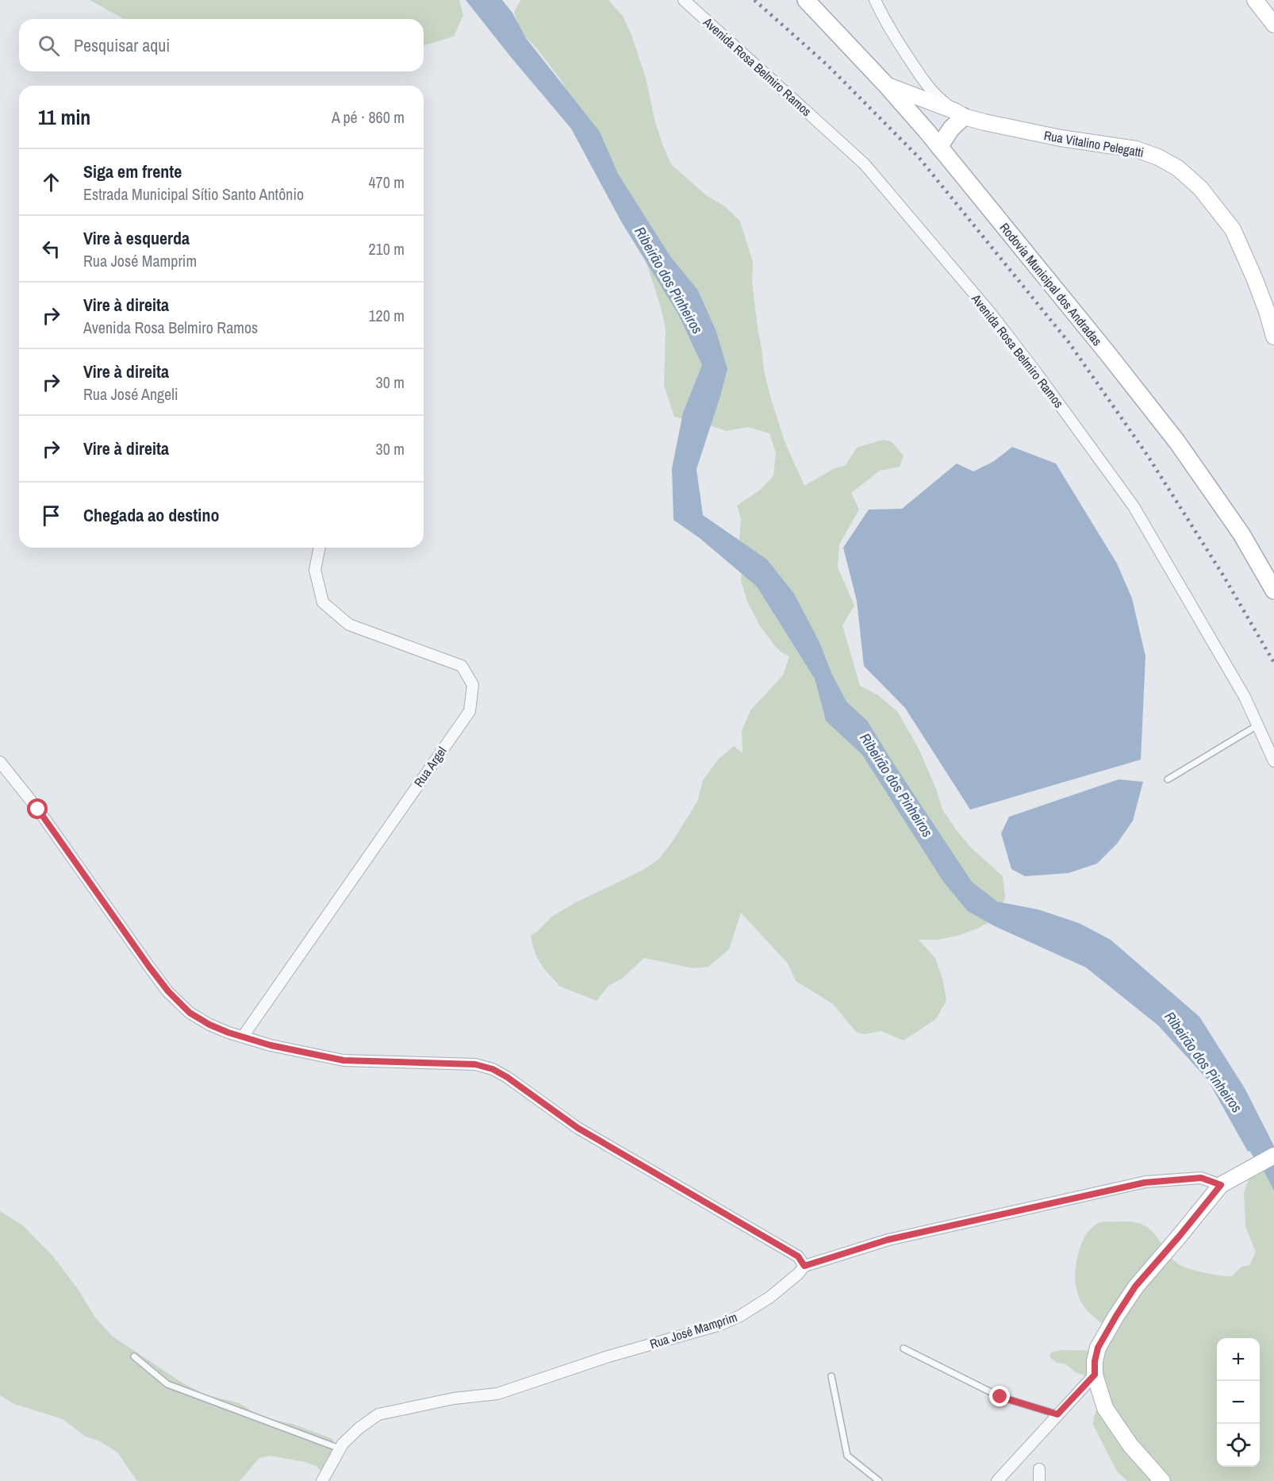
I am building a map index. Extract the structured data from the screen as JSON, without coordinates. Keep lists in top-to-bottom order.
{
  "streets": {
    "main road": ["Rua Vitalino Pelegatti", "Rodovia Municipal dos Andradas"],
    "street": ["Avenida Rosa Belmiro Ramos", "Rua Argel", "Rua José Mamprim"]
  },
  "crossings": [
    ["Rua Vitalino Pelegatti", "Rodovia Municipal dos Andradas"]
  ],
  "water": ["Ribeirão dos Pinheiros"],
  "page": {
    "search": "Pesquisar aqui",
    "heading": ["11 min", "A pé · 860 m"],
    "list": [
      ["Siga em frente", "Estrada Municipal Sítio Santo Antônio", "470 m"],
      ["Vire à esquerda", "Rua José Mamprim", "210 m"],
      ["Vire à direita", "Avenida Rosa Belmiro Ramos", "120 m"],
      ["Vire à direita", "Rua José Angeli", "30 m"],
      ["Vire à direita", "30 m"],
      "Chegada ao destino"
    ],
    "map_buttons": ["+", "−"]
  }
}
